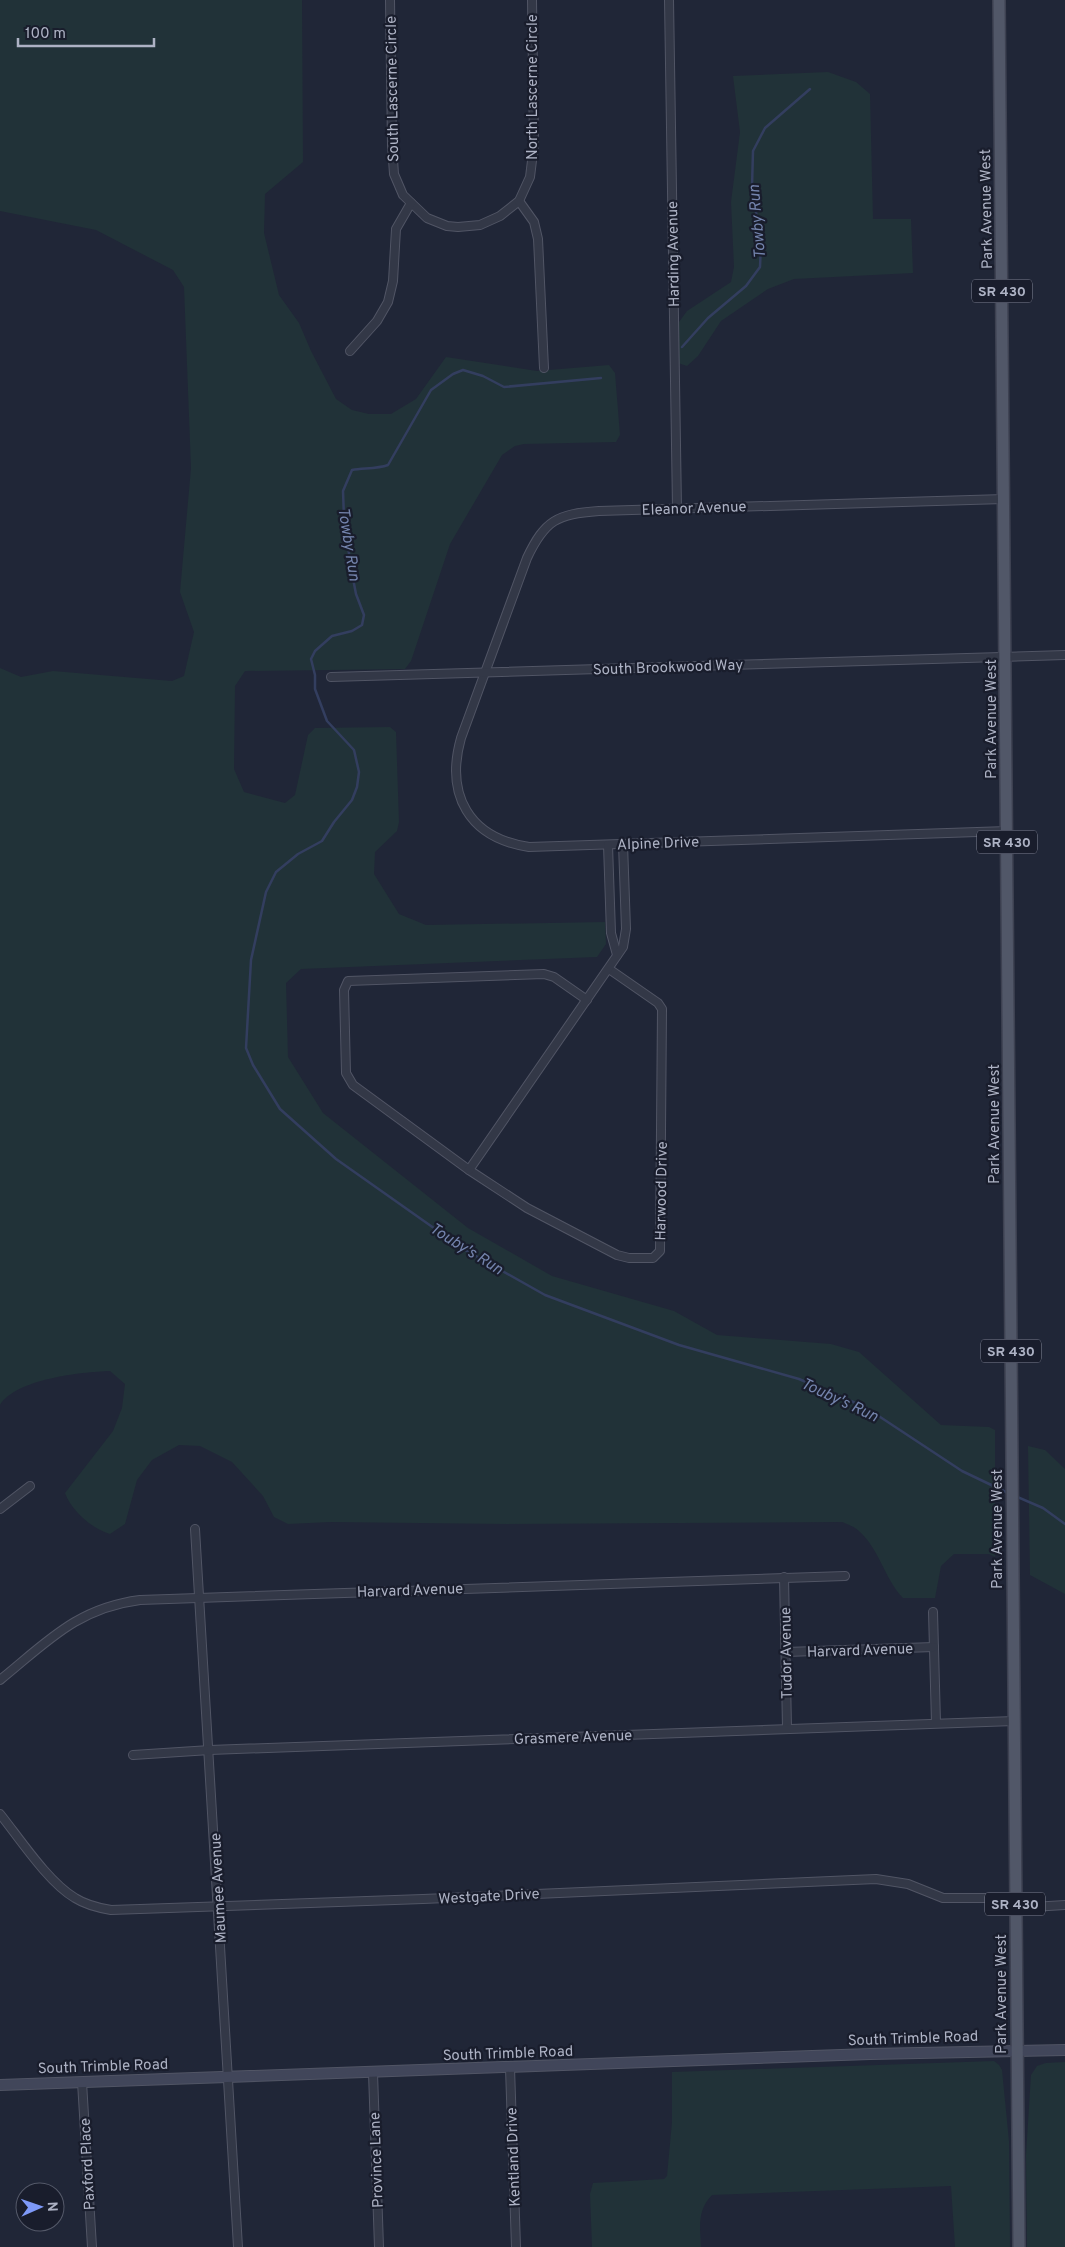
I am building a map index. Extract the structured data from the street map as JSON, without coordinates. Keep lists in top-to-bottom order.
{
  "streets": {
    "main road": ["Park Avenue West", "SR 430", "South Trimble Road"],
    "street": [
      "North Lascerne Circle",
      "South Lascerne Circle",
      "Harding Avenue",
      "Eleanor Avenue",
      "South Brookwood Way",
      "Alpine Drive",
      "Harwood Drive",
      "Harvard Avenue",
      "Tudor Avenue",
      "Grasmere Avenue",
      "Maumee Avenue",
      "Westgate Drive",
      "Kentland Drive",
      "Province Lane",
      "Paxford Place"
    ]
  },
  "crossings": [
    ["North Lascerne Circle", "South Lascerne Circle"],
    ["Park Avenue West", "Eleanor Avenue"],
    ["Park Avenue West", "South Brookwood Way"],
    ["Park Avenue West", "Alpine Drive"],
    ["Park Avenue West", "Grasmere Avenue"],
    ["Park Avenue West", "Westgate Drive"],
    ["Park Avenue West", "South Trimble Road"],
    ["Harding Avenue", "Eleanor Avenue"],
    ["Eleanor Avenue", "South Brookwood Way"],
    ["Eleanor Avenue", "Alpine Drive"],
    ["South Brookwood Way", "Alpine Drive"],
    ["Harvard Avenue", "Tudor Avenue"],
    ["Harvard Avenue", "Maumee Avenue"],
    ["Tudor Avenue", "Grasmere Avenue"],
    ["Grasmere Avenue", "Maumee Avenue"],
    ["Maumee Avenue", "Westgate Drive"],
    ["Maumee Avenue", "South Trimble Road"],
    ["South Trimble Road", "Kentland Drive"],
    ["South Trimble Road", "Province Lane"],
    ["South Trimble Road", "Paxford Place"]
  ],
  "water": ["Towby Run", "Touby's Run"],
  "scale_bar": "100 m",
  "north": "right"
}
